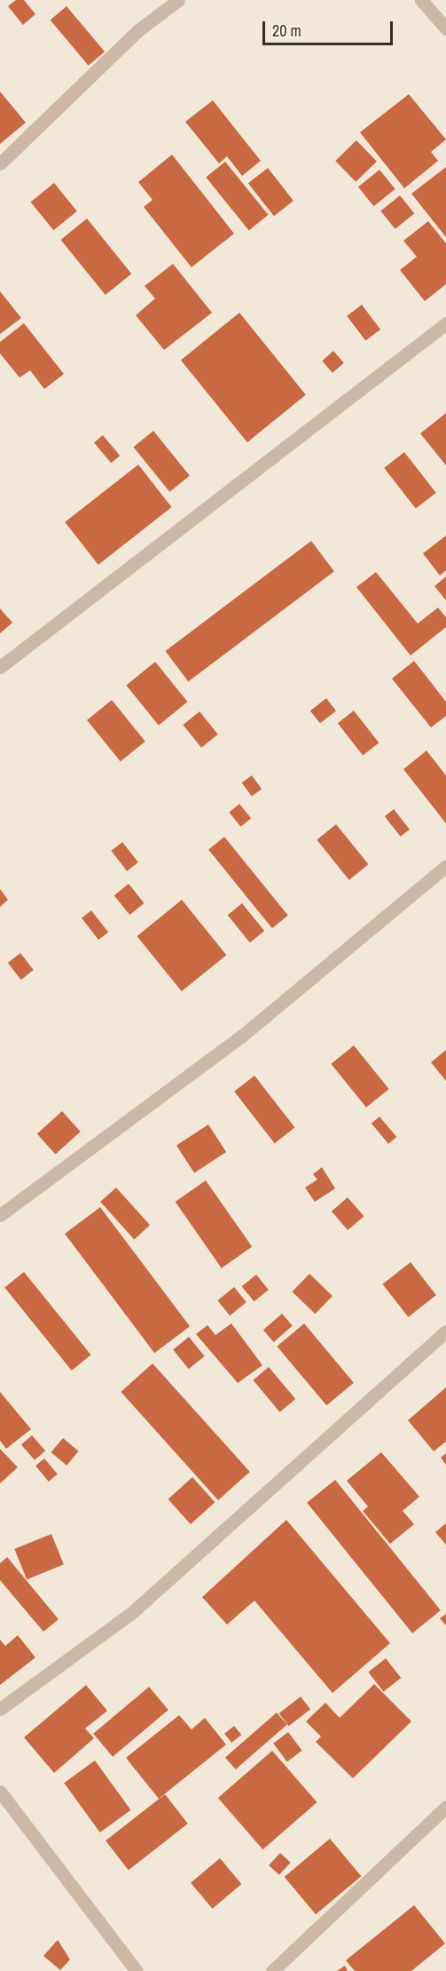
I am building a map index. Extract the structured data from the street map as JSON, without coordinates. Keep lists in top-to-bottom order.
{
  "scale_bar": "20 m"
}
